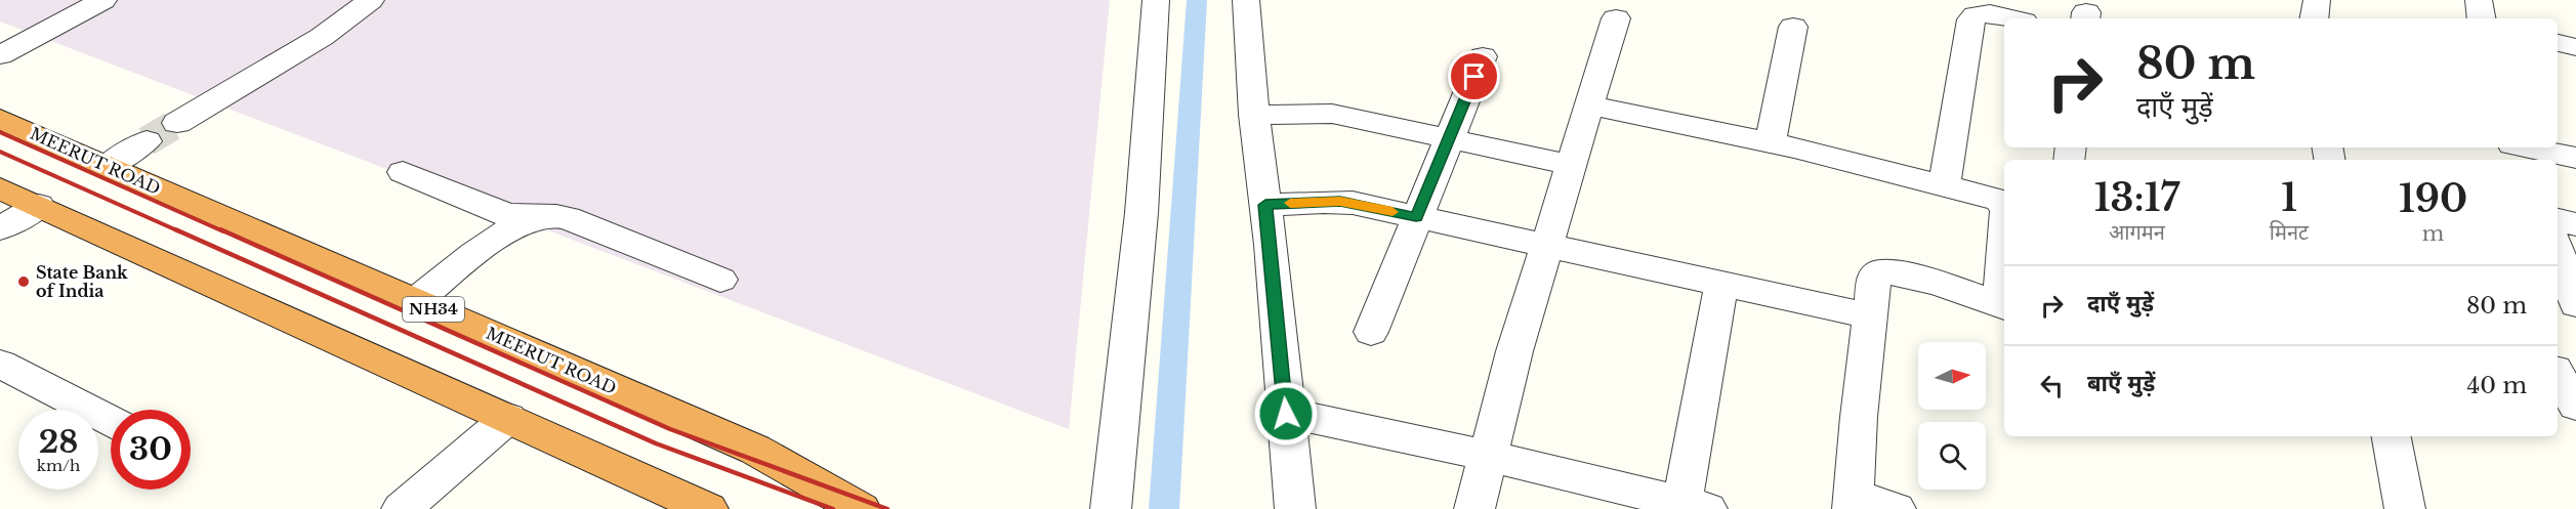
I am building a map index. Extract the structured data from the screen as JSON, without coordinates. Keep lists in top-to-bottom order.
{
  "streets": {
    "highway": ["MEERUT ROAD", "NH34"]
  },
  "places": ["State Bank of India"],
  "north": "right",
  "page": {
    "turn": ["80 m", "दाएँ मुड़ें"],
    "eta": [
      "13:17",
      "आगमन",
      "1",
      "मिनट",
      "190",
      "m"
    ],
    "list": [
      {
        "name": "दाएँ मुड़ें",
        "value": "80 m"
      },
      {
        "name": "बाएँ मुड़ें",
        "value": "40 m"
      }
    ],
    "speed": "28 km/h",
    "limit": "30"
  }
}
